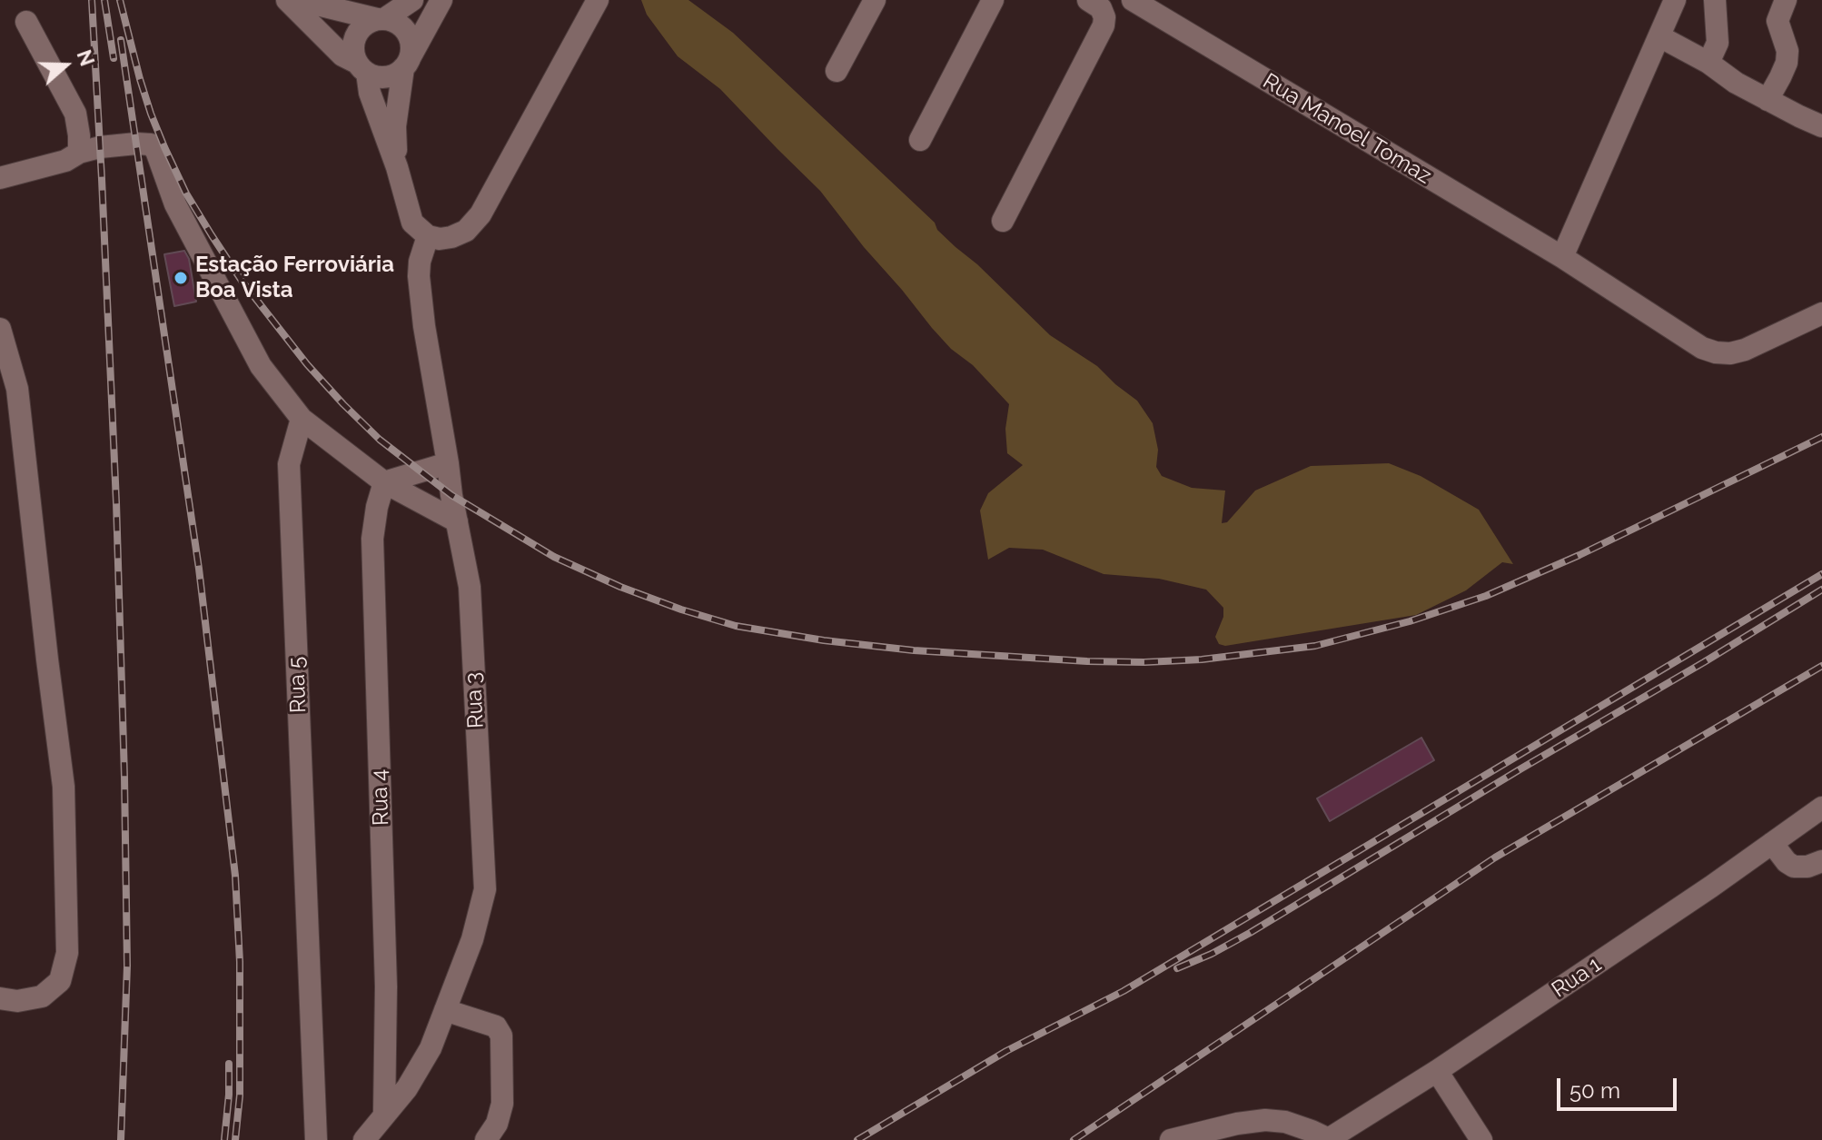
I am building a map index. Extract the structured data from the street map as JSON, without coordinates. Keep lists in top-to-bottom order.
{
  "streets": {
    "street": [
      "Rua Manoel Tomaz",
      "Rua 5",
      "Rua 3",
      "Rua 4",
      "Rua 1"
    ]
  },
  "crossings": [
    ["Rua 3", "Rua 4"]
  ],
  "places": ["Estação Ferroviária Boa Vista"],
  "scale_bar": "50 m",
  "north": "right"
}
